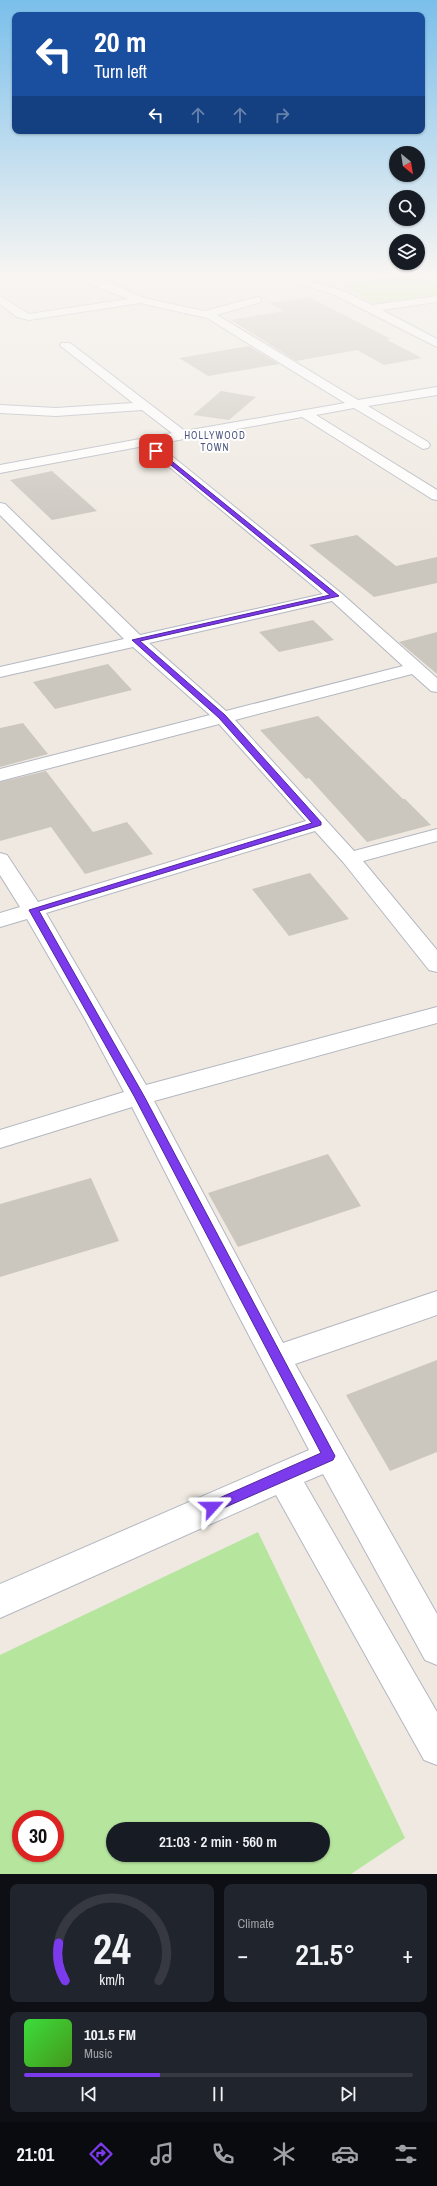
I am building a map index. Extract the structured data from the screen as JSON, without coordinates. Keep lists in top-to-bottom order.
{
  "districts": ["HOLLYWOOD TOWN"],
  "north": "bottom right",
  "page": {
    "turn": ["20 m", "Turn left"],
    "limit": "30",
    "trip": "21:03 · 2 min · 560 m",
    "tile": "Climate",
    "heat": ["−", "21.5°", "+"],
    "song": ["101.5 FM", "Music"],
    "tabs": "21:01",
    "gauge": ["24", "km/h"]
  }
}
